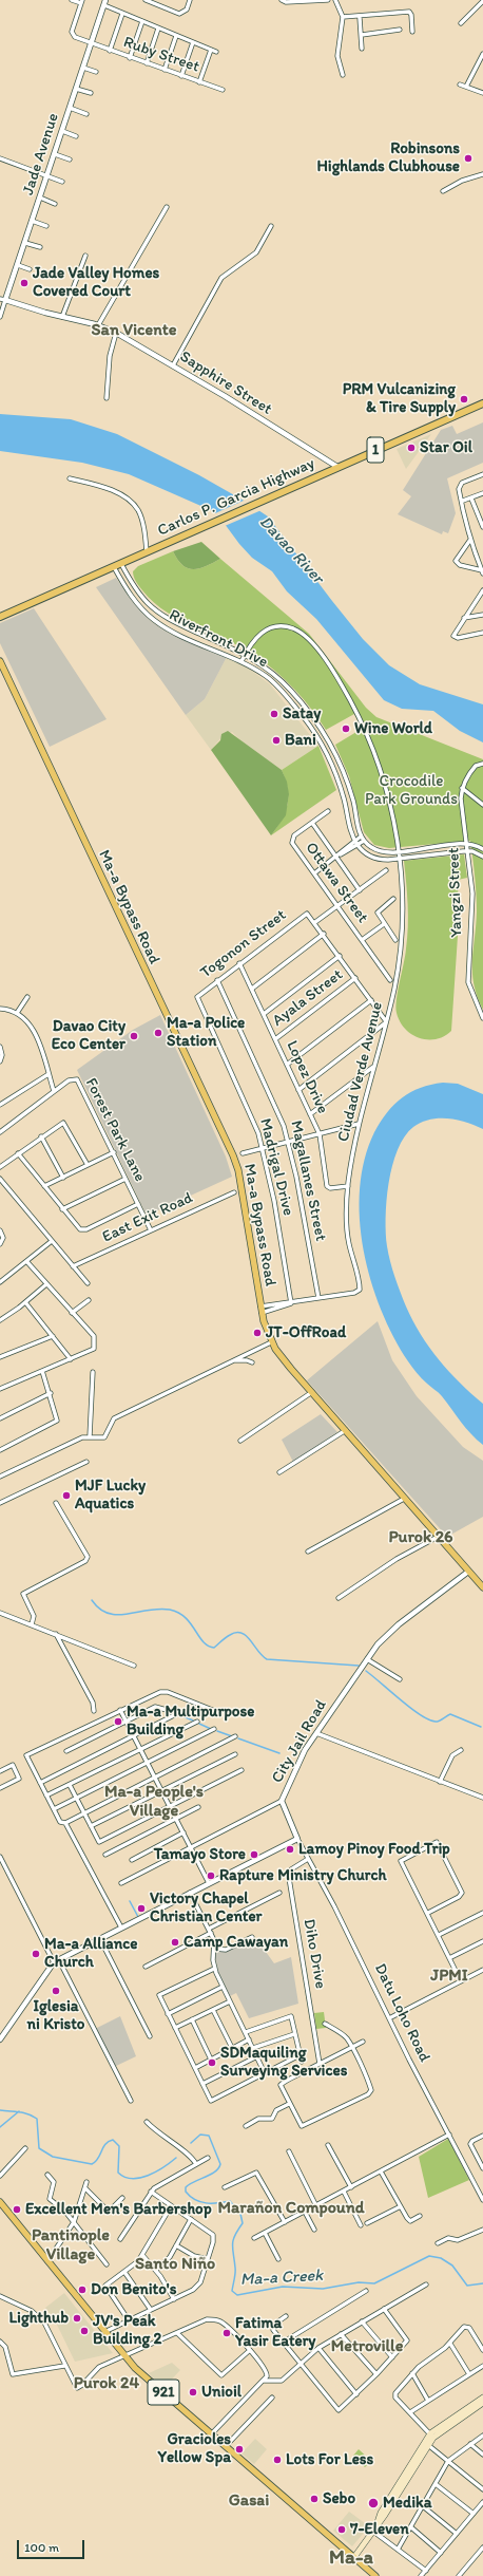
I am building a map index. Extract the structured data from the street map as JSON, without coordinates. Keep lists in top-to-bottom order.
{
  "streets": {
    "highway": ["1", "Carlos P. Garcia Highway"],
    "main road": ["Ma-a Bypass Road", "921"],
    "street": [
      "Ruby Street",
      "Jade Avenue",
      "Sapphire Street",
      "Riverfront Drive",
      "Ottawa Street",
      "Yangzi Street",
      "Togonon Street",
      "Ayala Street",
      "Ciudad Verde Avenue",
      "Lopez Drive",
      "Forest Park Lane",
      "Madrigal Drive",
      "Magallanes Street",
      "East Exit Road",
      "City Jail Road",
      "Diho Drive",
      "Datu Loho Road"
    ]
  },
  "crossings": [
    ["Ruby Street", "Jade Avenue"],
    ["Jade Avenue", "Sapphire Street"],
    ["Sapphire Street", "Carlos P. Garcia Highway"],
    ["Carlos P. Garcia Highway", "Riverfront Drive"],
    ["Riverfront Drive", "Ciudad Verde Avenue"],
    ["Ma-a Bypass Road", "City Jail Road"],
    ["Togonon Street", "Lopez Drive"],
    ["Togonon Street", "Madrigal Drive"],
    ["Togonon Street", "Magallanes Street"],
    ["Ayala Street", "Lopez Drive"],
    ["Ciudad Verde Avenue", "Lopez Drive"],
    ["Ciudad Verde Avenue", "Magallanes Street"],
    ["Forest Park Lane", "East Exit Road"],
    ["City Jail Road", "Datu Loho Road"],
    ["Diho Drive", "Datu Loho Road"]
  ],
  "districts": [
    "San Vicente",
    "Purok 26",
    "Ma-a People's Village",
    "JPMI",
    "Marañon Compound",
    "Pantinople Village",
    "Santo Niño",
    "Metroville",
    "Purok 24",
    "Gasai",
    "Ma-a"
  ],
  "water": ["Davao River", "Ma-a Creek"],
  "parks": ["Crocodile Park Grounds"],
  "places": [
    "Robinsons Highlands Clubhouse",
    "Jade Valley Homes Covered Court",
    "PRM Vulcanizing & Tire Supply",
    "Star Oil",
    "Satay",
    "Wine World",
    "Bani",
    "Ma-a Police Station",
    "Davao City Eco Center",
    "JT-OffRoad",
    "MJF Lucky Aquatics",
    "Ma-a Multipurpose Building",
    "Lamoy Pinoy Food Trip",
    "Tamayo Store",
    "Rapture Ministry Church",
    "Victory Chapel Christian Center",
    "Camp Cawayan",
    "Ma-a Alliance Church",
    "Iglesia ni Kristo",
    "SDMaquiling Surveying Services",
    "Excellent Men's Barbershop",
    "Don Benito's",
    "Lighthub",
    "JV's Peak Building 2",
    "Fatima Yasir Eatery",
    "Unioil",
    "Gracioles Yellow Spa",
    "Lots For Less",
    "Sebo",
    "Medika",
    "7-Eleven"
  ],
  "scale_bar": "100 m"
}
